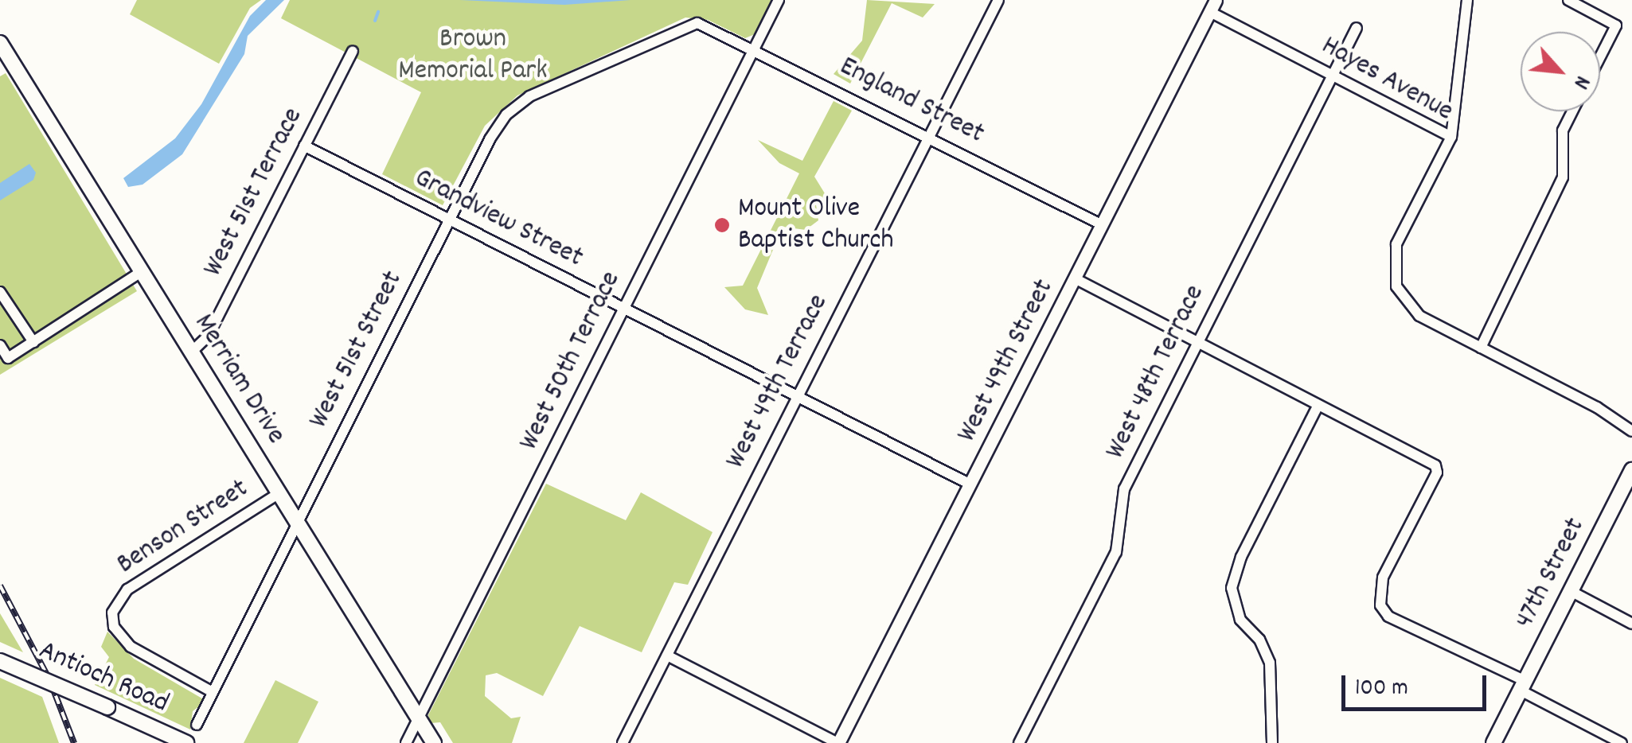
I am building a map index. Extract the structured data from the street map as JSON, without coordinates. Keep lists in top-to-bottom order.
{
  "streets": {
    "main road": ["Merriam Drive", "47th Street", "Antioch Road"],
    "street": [
      "Hayes Avenue",
      "England Street",
      "West 51st Terrace",
      "Grandview Street",
      "West 51st Street",
      "West 50th Terrace",
      "West 49th Street",
      "West 48th Terrace",
      "West 49th Terrace",
      "Benson Street"
    ]
  },
  "crossings": [
    ["Hayes Avenue", "West 49th Street"],
    ["Hayes Avenue", "West 48th Terrace"],
    ["England Street", "West 51st Street"],
    ["England Street", "West 50th Terrace"],
    ["England Street", "West 49th Street"],
    ["England Street", "West 49th Terrace"],
    ["West 51st Terrace", "Grandview Street"],
    ["West 51st Terrace", "Merriam Drive"],
    ["Grandview Street", "West 51st Street"],
    ["Grandview Street", "West 50th Terrace"],
    ["Grandview Street", "West 49th Street"],
    ["Grandview Street", "West 49th Terrace"],
    ["West 51st Street", "Merriam Drive"],
    ["West 51st Street", "Benson Street"],
    ["West 50th Terrace", "Merriam Drive"],
    ["Merriam Drive", "Benson Street"]
  ],
  "parks": ["Brown Memorial Park"],
  "places": ["Mount Olive Baptist Church"],
  "scale_bar": "100 m",
  "north": "bottom right"
}
